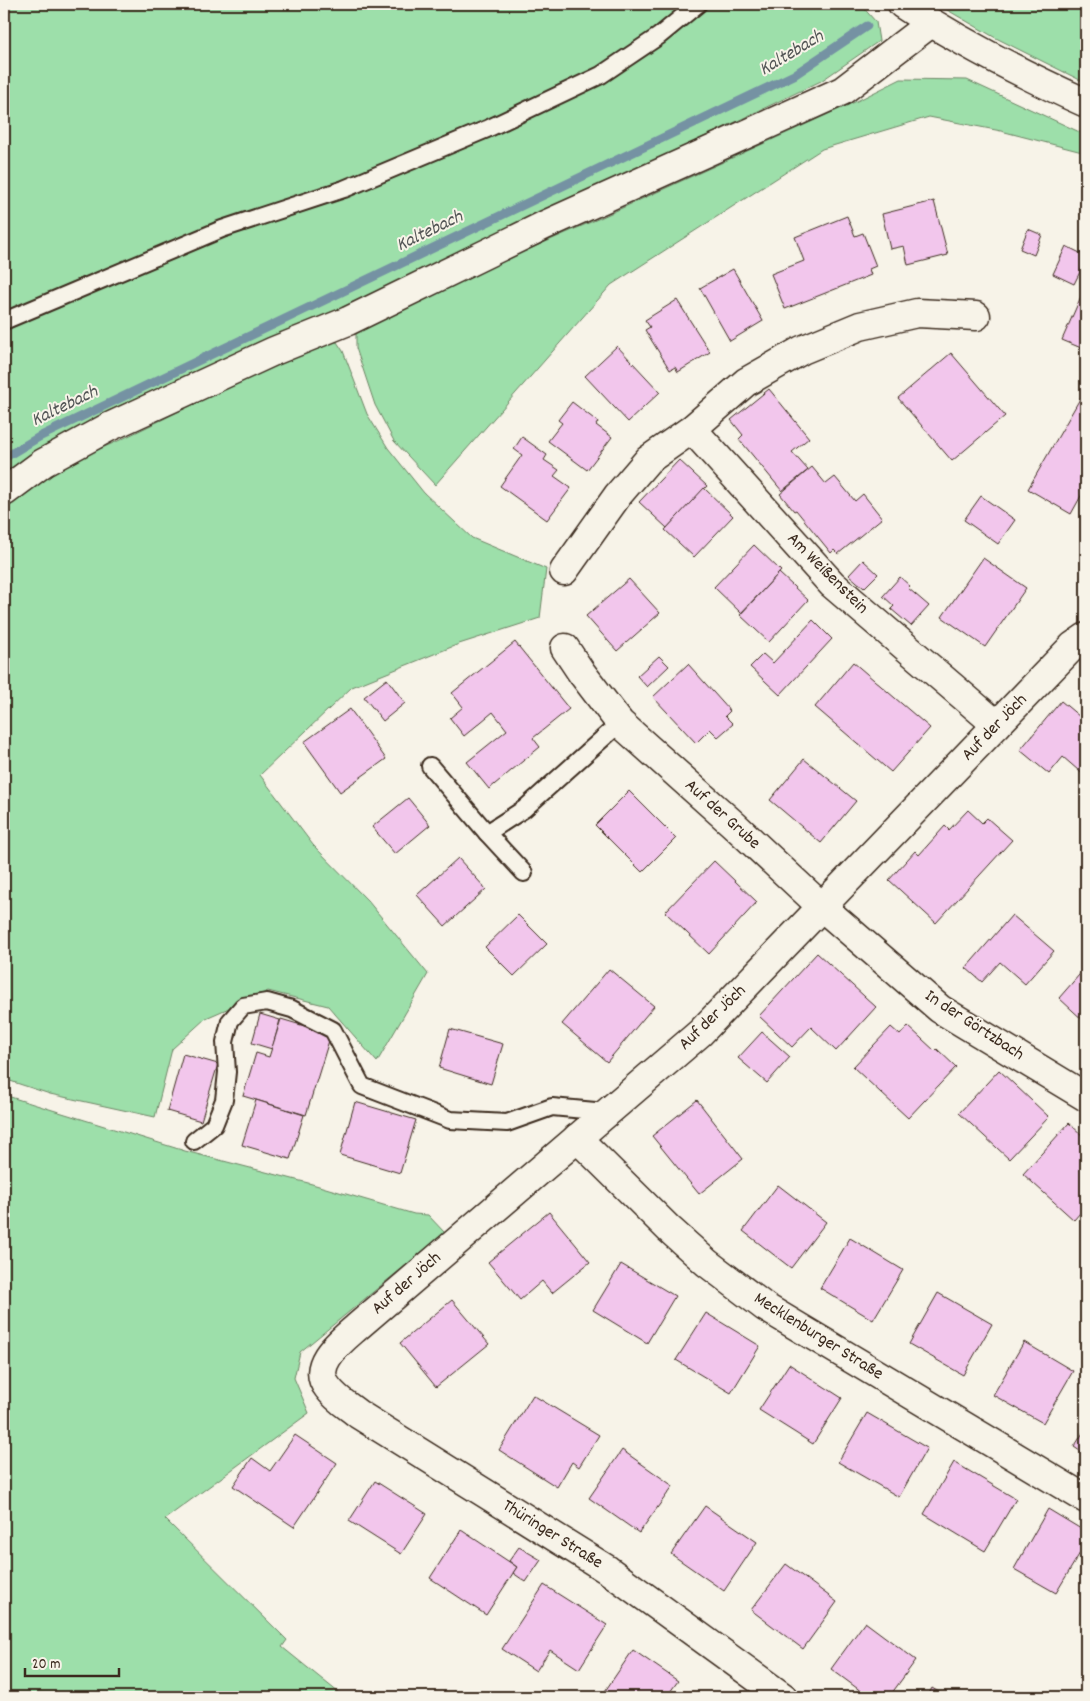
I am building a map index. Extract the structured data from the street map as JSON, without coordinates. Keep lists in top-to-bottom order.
{
  "streets": {
    "street": [
      "Am Weißenstein",
      "Auf der Jöch",
      "Auf der Grube",
      "In der Görtzbach",
      "Mecklenburger Straße",
      "Thüringer Straße"
    ]
  },
  "crossings": [
    ["Am Weißenstein", "Auf der Jöch"],
    ["Auf der Jöch", "Auf der Grube"],
    ["Auf der Jöch", "In der Görtzbach"],
    ["Auf der Jöch", "Mecklenburger Straße"],
    ["Auf der Jöch", "Thüringer Straße"],
    ["Auf der Grube", "In der Görtzbach"]
  ],
  "water": ["Kaltebach"],
  "scale_bar": "20 m"
}
